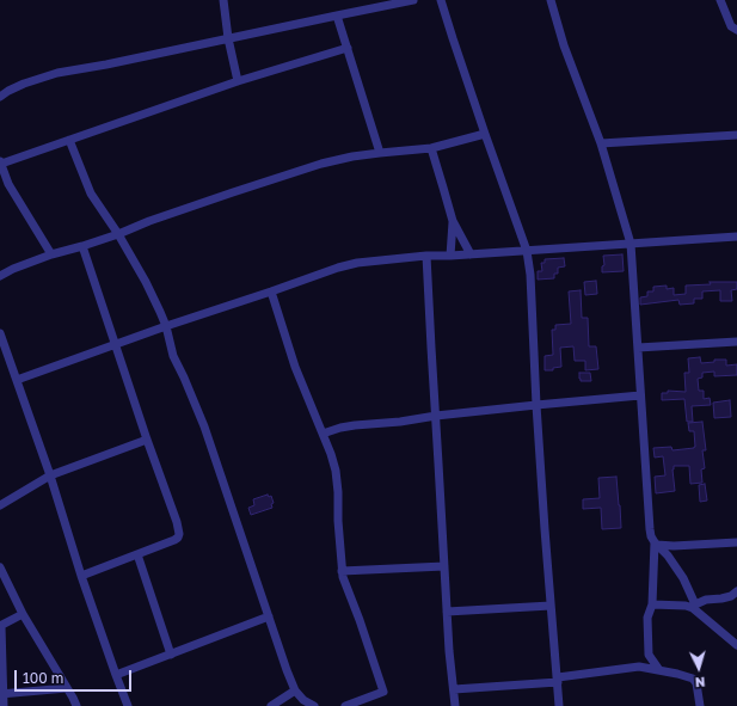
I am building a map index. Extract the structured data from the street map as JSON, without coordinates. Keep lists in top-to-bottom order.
{
  "scale_bar": "100 m",
  "north": "bottom"
}
